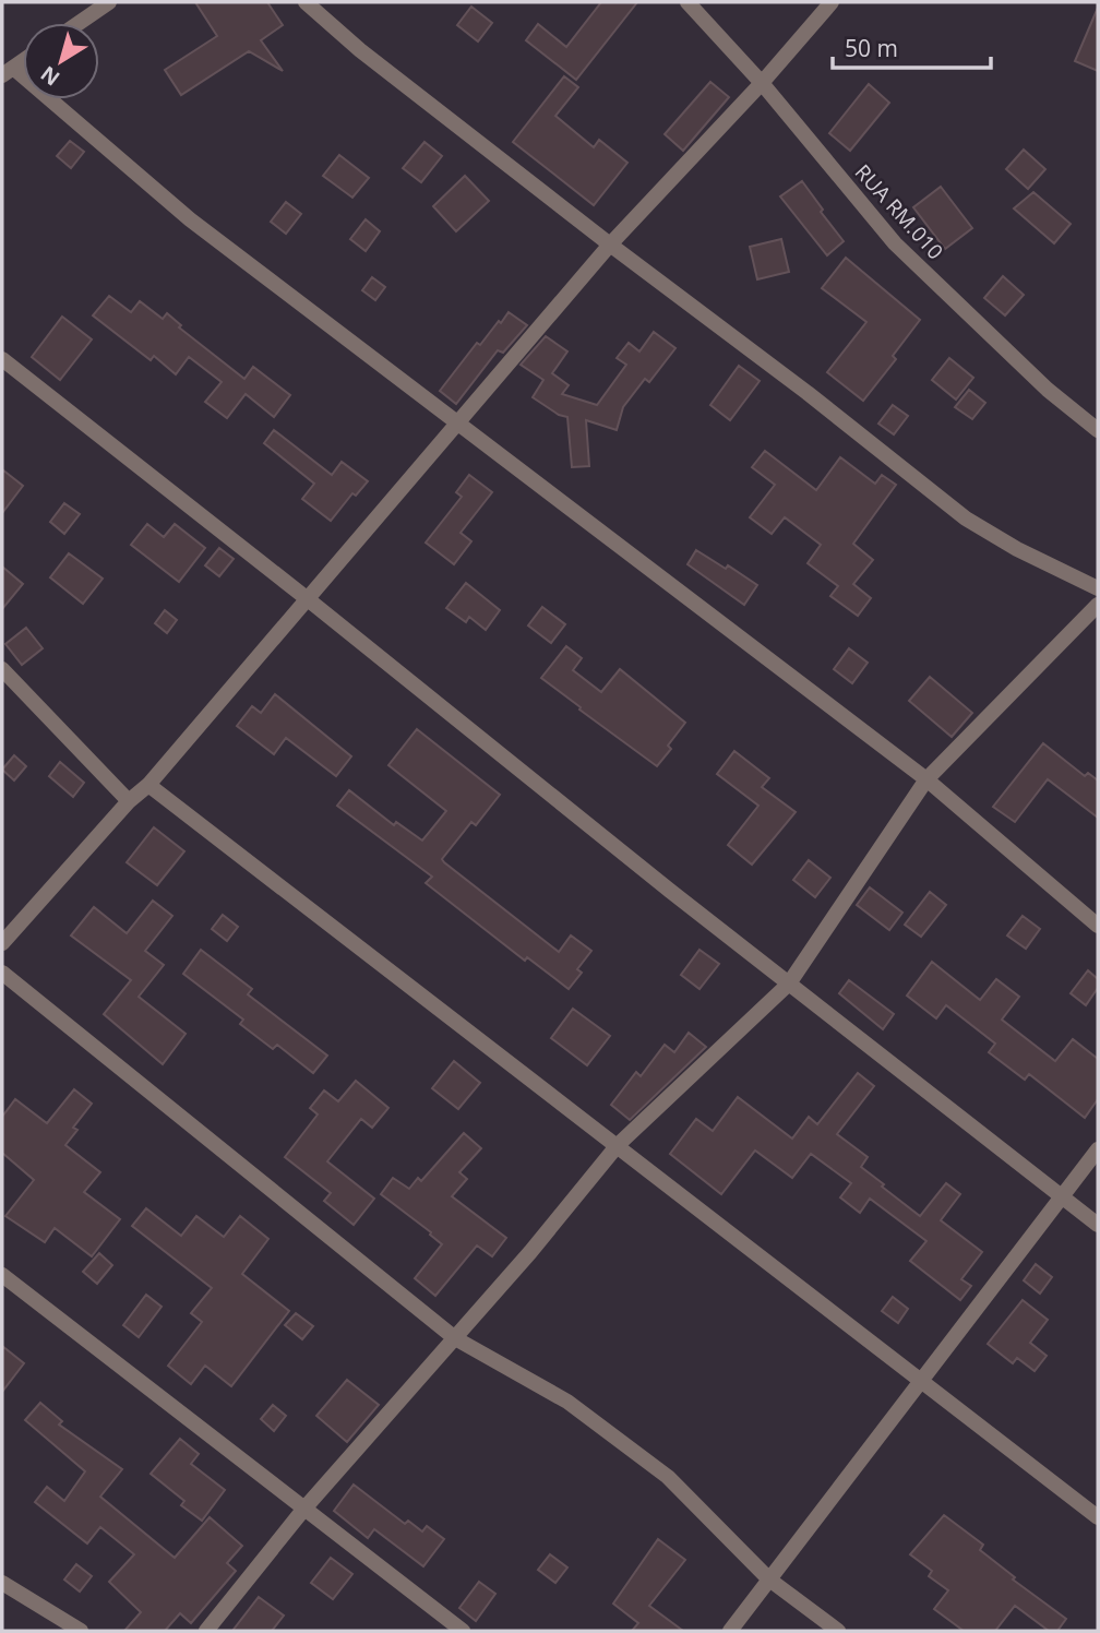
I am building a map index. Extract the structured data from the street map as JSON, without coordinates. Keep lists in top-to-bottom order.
{
  "streets": {
    "street": ["RUA RM.010"]
  },
  "scale_bar": "50 m",
  "north": "bottom left"
}
